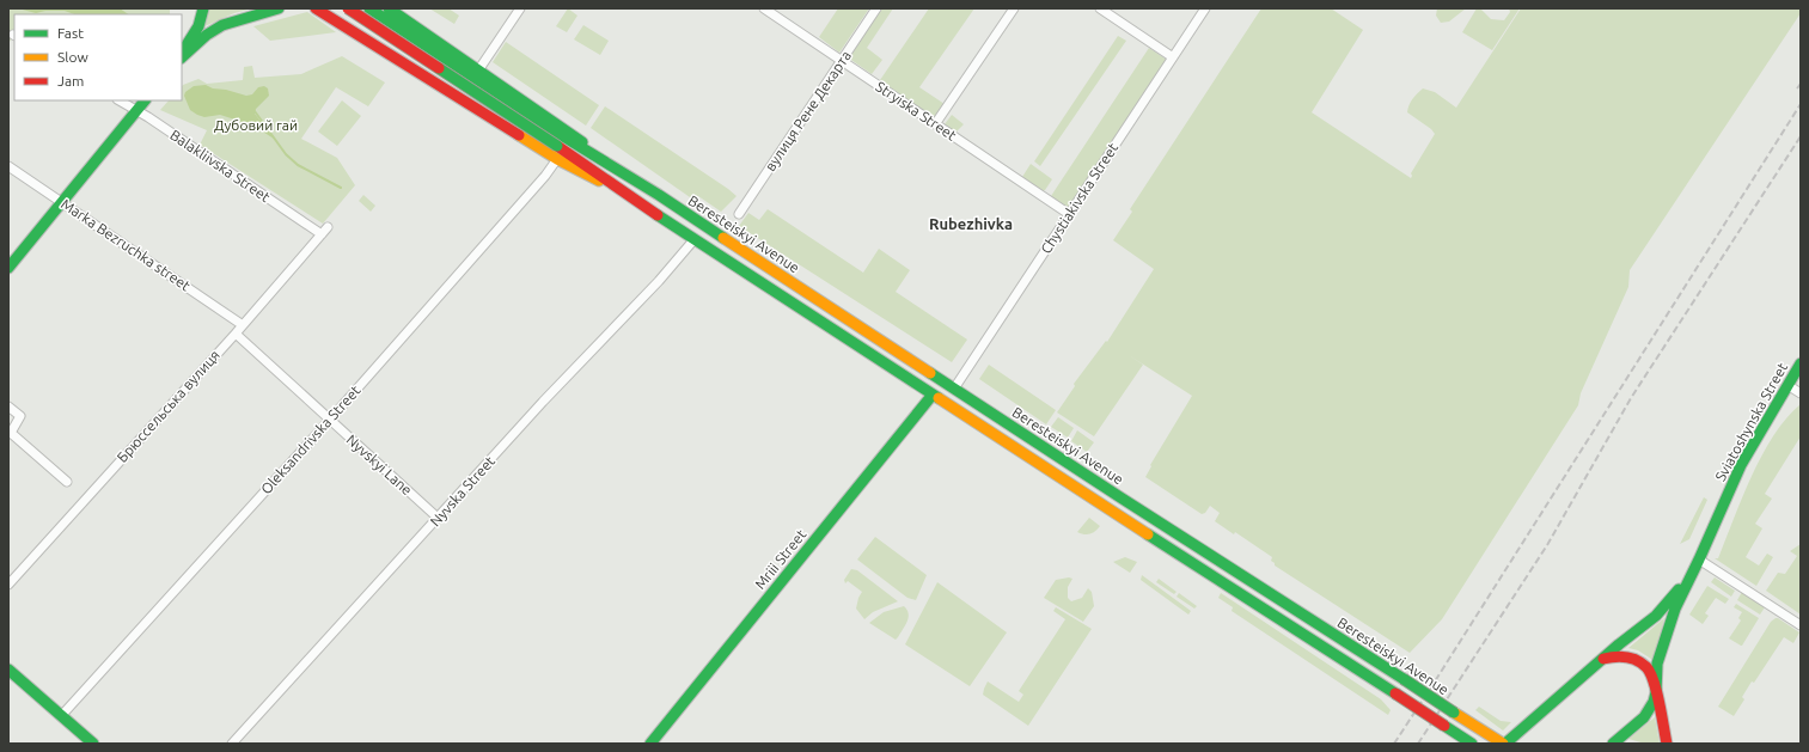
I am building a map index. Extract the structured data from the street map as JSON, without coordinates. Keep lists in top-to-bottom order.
{
  "streets": {
    "main road": ["Beresteiskyi Avenue", "Sviatoshynska Street", "Mriii Street"],
    "street": [
      "вулиця Рене Декарта",
      "Stryiska Street",
      "Balakliivska Street",
      "Chystiakivska Street",
      "Marka Bezruchka street",
      "Брюссельська вулиця",
      "Oleksandrivska Street",
      "Nyvskyi Lane",
      "Nyvska Street"
    ]
  },
  "crossings": [
    ["вулиця Рене Декарта", "Stryiska Street"],
    ["Stryiska Street", "Chystiakivska Street"],
    ["Balakliivska Street", "Брюссельська вулиця"],
    ["Chystiakivska Street", "Beresteiskyi Avenue"],
    ["Beresteiskyi Avenue", "Sviatoshynska Street"],
    ["Beresteiskyi Avenue", "Oleksandrivska Street"],
    ["Beresteiskyi Avenue", "Nyvska Street"],
    ["Beresteiskyi Avenue", "Mriii Street"],
    ["Marka Bezruchka street", "Брюссельська вулиця"],
    ["Брюссельська вулиця", "Nyvskyi Lane"],
    ["Oleksandrivska Street", "Nyvskyi Lane"],
    ["Nyvskyi Lane", "Nyvska Street"]
  ],
  "districts": ["Rubezhivka"],
  "parks": ["Дубовий гай"],
  "legend": ["Fast", "Slow", "Jam"]
}
